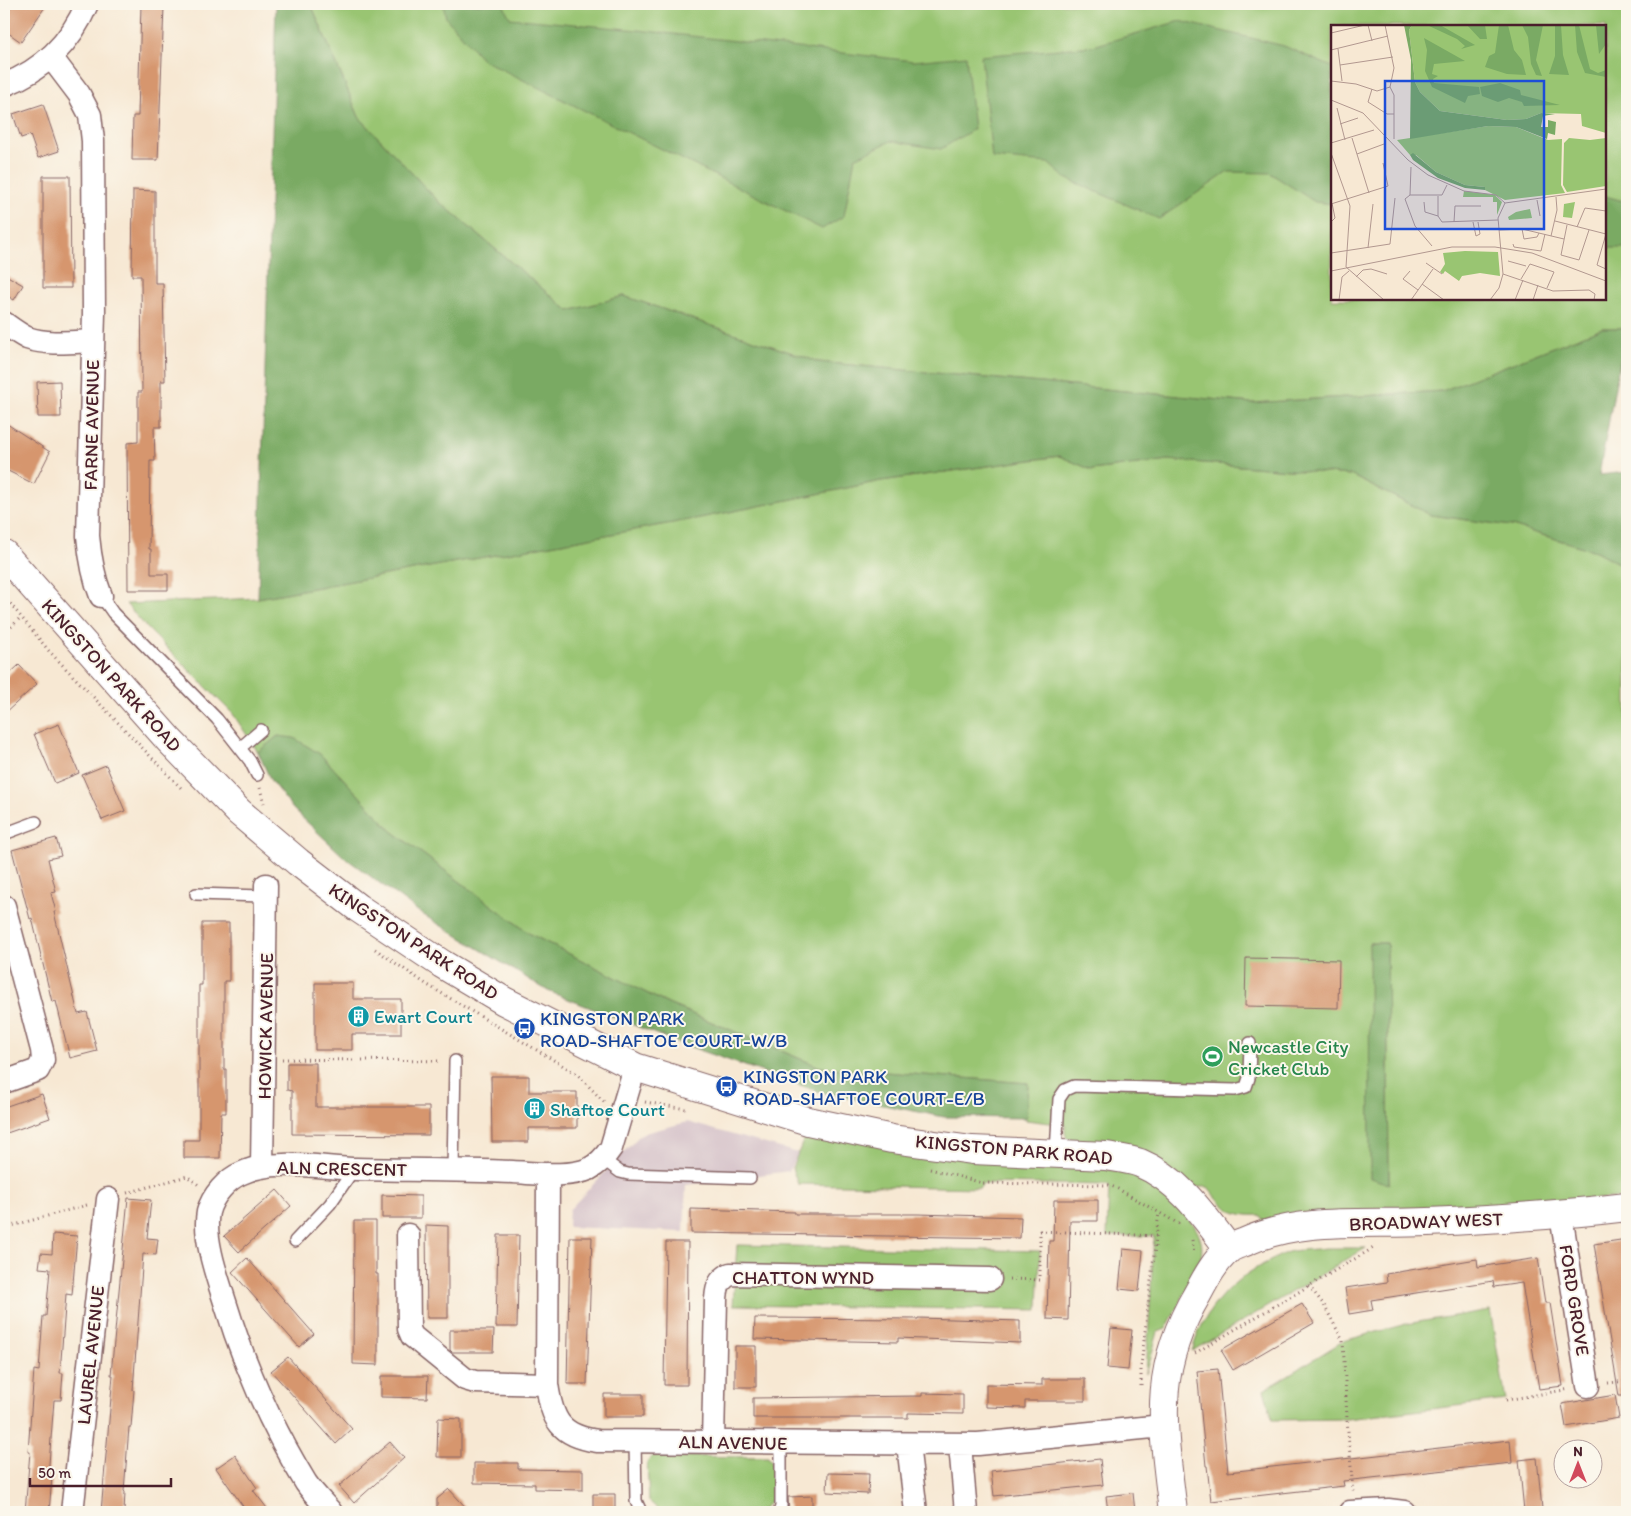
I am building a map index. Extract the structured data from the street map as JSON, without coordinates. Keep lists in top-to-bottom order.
{
  "streets": {
    "street": [
      "FARNE AVENUE",
      "KINGSTON PARK ROAD",
      "HOWICK AVENUE",
      "ALN CRESCENT",
      "BROADWAY WEST",
      "CHATTON WYND",
      "FORD GROVE",
      "LAUREL AVENUE",
      "ALN AVENUE"
    ]
  },
  "crossings": [
    ["KINGSTON PARK ROAD", "BROADWAY WEST"],
    ["HOWICK AVENUE", "ALN CRESCENT"],
    ["ALN CRESCENT", "ALN AVENUE"],
    ["BROADWAY WEST", "FORD GROVE"],
    ["CHATTON WYND", "ALN AVENUE"]
  ],
  "places": {
    "building": ["Ewart Court", "Shaftoe Court"],
    "bus stop": ["KINGSTON PARK ROAD-SHAFTOE COURT-W/B", "KINGSTON PARK ROAD-SHAFTOE COURT-E/B"],
    "sports": ["Newcastle City Cricket Club"]
  },
  "scale_bar": "50 m",
  "north": "top"
}
